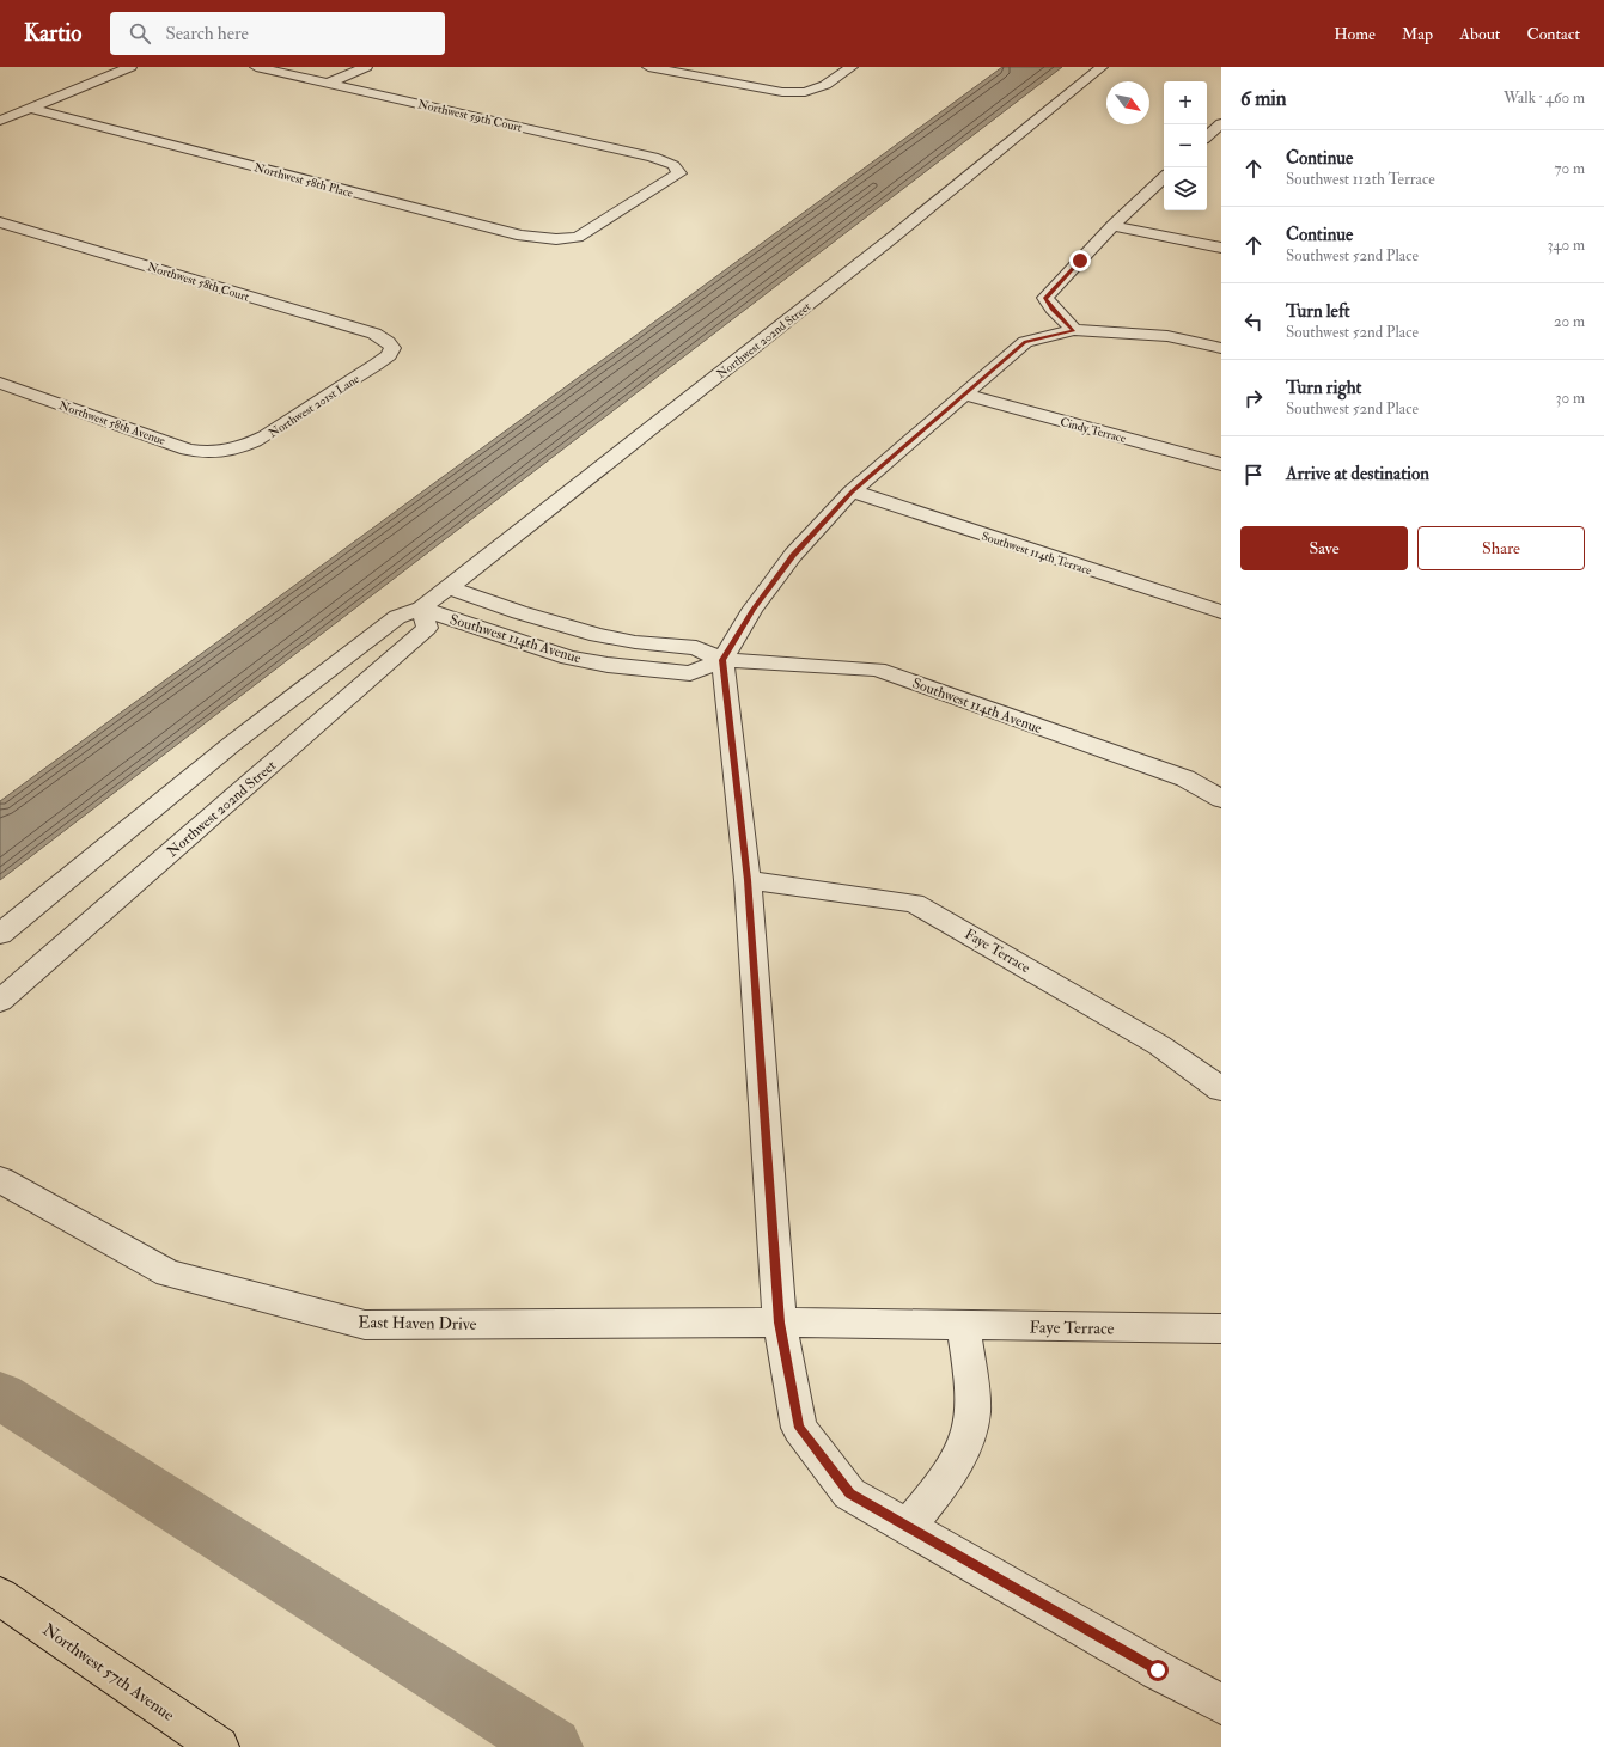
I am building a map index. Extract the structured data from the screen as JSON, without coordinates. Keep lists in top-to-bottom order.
{
  "streets": {
    "main road": ["Northwest 57th Avenue"],
    "street": [
      "Northwest 59th Court",
      "Northwest 58th Place",
      "Northwest 58th Court",
      "Northwest 202nd Street",
      "Northwest 201st Lane",
      "Northwest 58th Avenue",
      "Cindy Terrace",
      "Southwest 114th Terrace",
      "Southwest 114th Avenue",
      "Faye Terrace",
      "East Haven Drive"
    ]
  },
  "crossings": [
    ["Northwest 59th Court", "Northwest 58th Place"],
    ["Northwest 58th Court", "Northwest 201st Lane"],
    ["Northwest 202nd Street", "Southwest 114th Avenue"],
    ["Northwest 201st Lane", "Northwest 58th Avenue"],
    ["Faye Terrace", "East Haven Drive"]
  ],
  "north": "bottom right",
  "page": {
    "header": "Kartio",
    "search": "Search here",
    "nav": [
      "Home",
      "Map",
      "About",
      "Contact"
    ],
    "heading": ["6 min", "Walk · 460 m"],
    "map_buttons": ["+", "−"],
    "list": [
      ["Continue", "Southwest 112th Terrace", "70 m"],
      ["Continue", "Southwest 52nd Place", "340 m"],
      ["Turn left", "Southwest 52nd Place", "20 m"],
      ["Turn right", "Southwest 52nd Place", "30 m"],
      "Arrive at destination"
    ],
    "buttons": ["Save", "Share"]
  }
}
